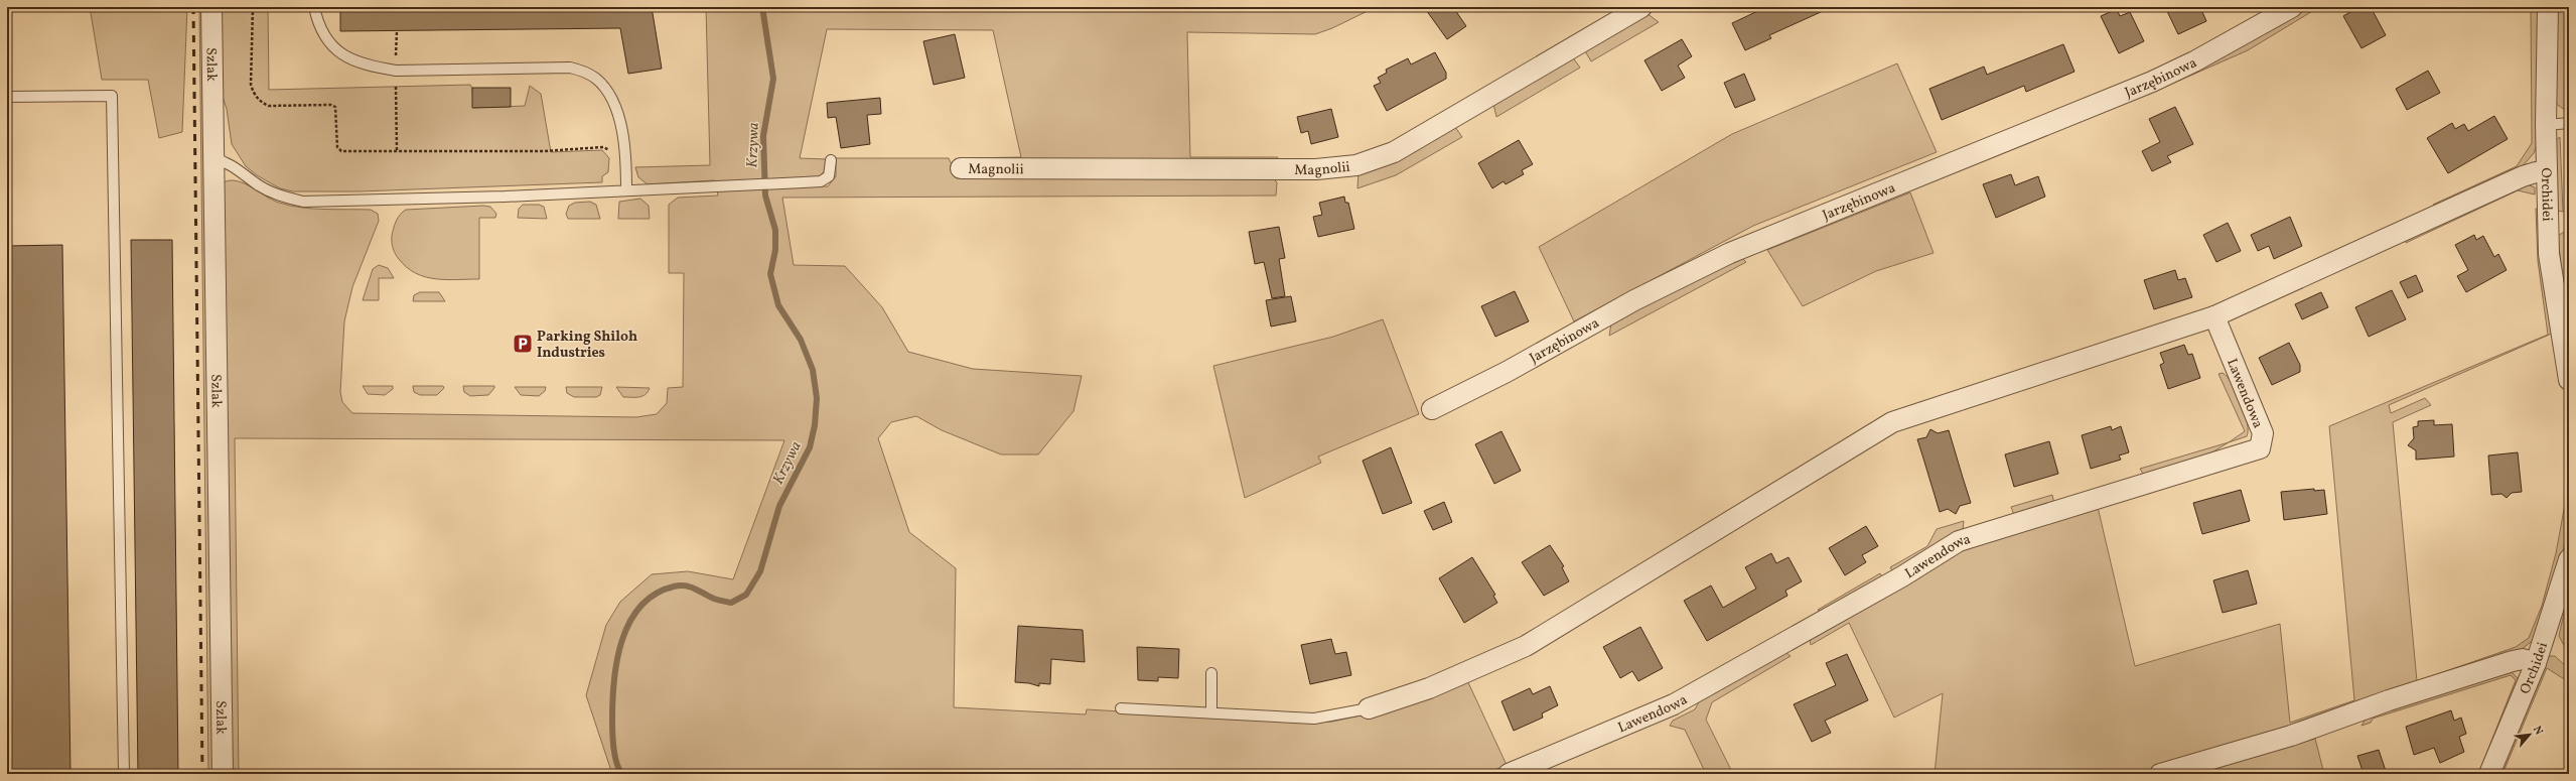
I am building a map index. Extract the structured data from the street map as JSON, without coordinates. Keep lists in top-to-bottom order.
{
  "streets": {
    "street": [
      "Szlak",
      "Jarzębinowa",
      "Magnolii",
      "Orchidei",
      "Lawendowa"
    ]
  },
  "water": ["Krzywa"],
  "places": {
    "parking": ["Parking Shiloh Industries"]
  },
  "north": "top right"
}
